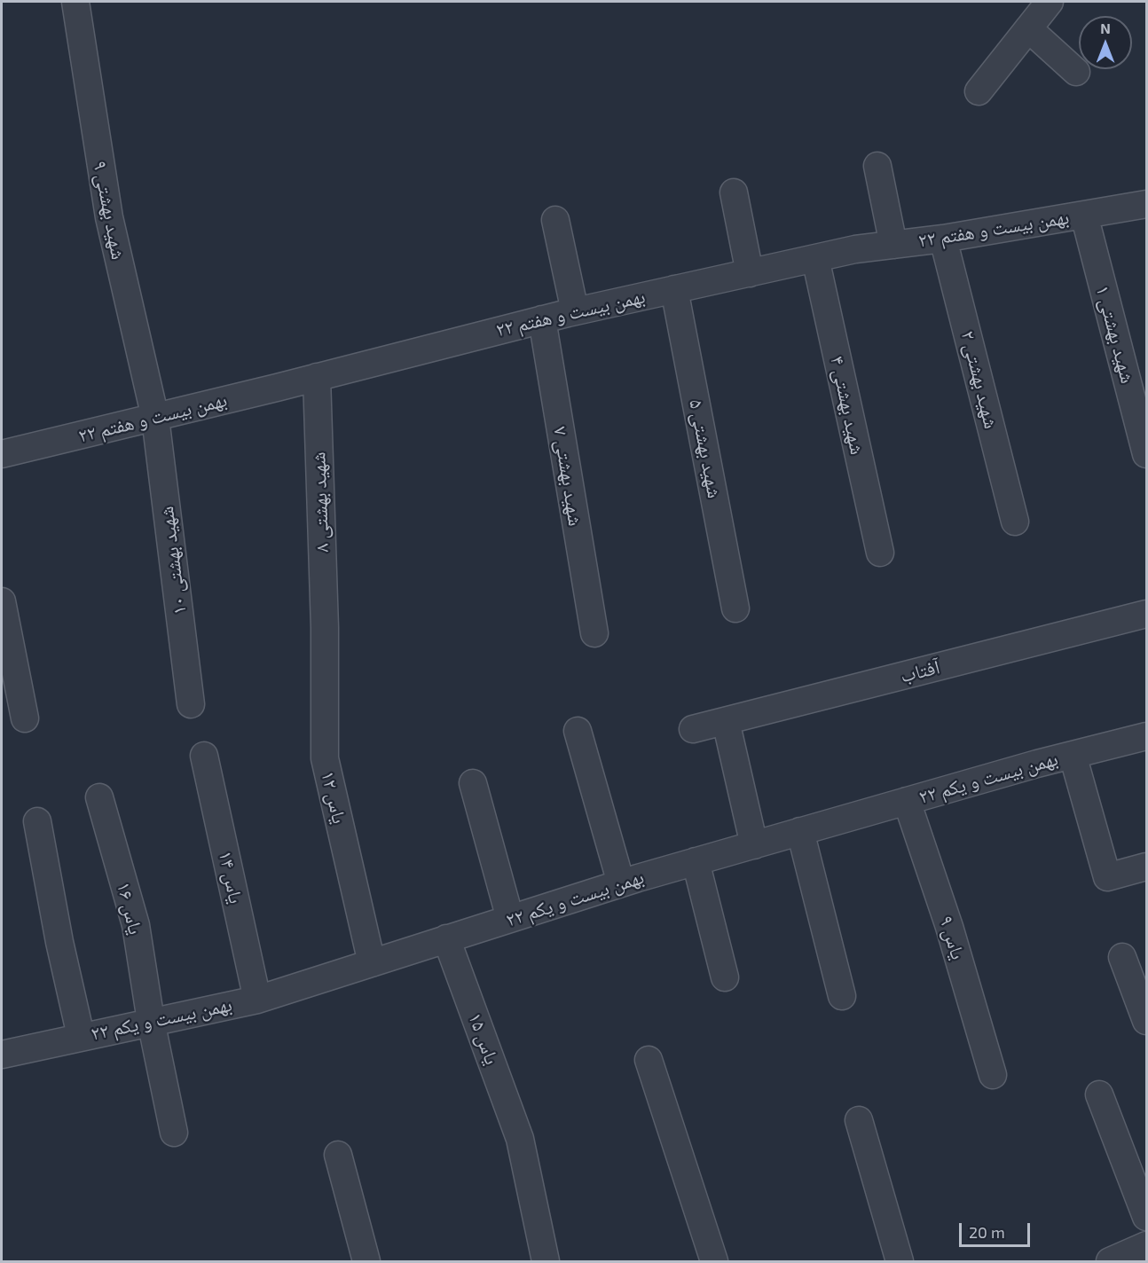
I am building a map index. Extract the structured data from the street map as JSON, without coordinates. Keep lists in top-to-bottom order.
{
  "streets": {
    "street": [
      "شهید بهشتی ۹",
      "۲۲ بهمن بیست و هفتم",
      "شهید بهشتی ۱",
      "شهید بهشتی ۲",
      "شهید بهشتی ۴",
      "شهید بهشتی ۵",
      "شهید بهشتی ۷",
      "شهید بهشتی ۸",
      "شهید بهشتی ۱۰",
      "آفتاب",
      "۲۲ بهمن بیست و یکم",
      "یاس ۱۲",
      "یاس ۱۴",
      "یاس ۱۶",
      "یاس ۹",
      "یاس ۱۵"
    ]
  },
  "crossings": [
    ["شهید بهشتی ۹", "۲۲ بهمن بیست و هفتم"],
    ["شهید بهشتی ۹", "شهید بهشتی ۱۰"],
    ["۲۲ بهمن بیست و هفتم", "شهید بهشتی ۱"],
    ["۲۲ بهمن بیست و هفتم", "شهید بهشتی ۲"],
    ["۲۲ بهمن بیست و هفتم", "شهید بهشتی ۴"],
    ["۲۲ بهمن بیست و هفتم", "شهید بهشتی ۵"],
    ["۲۲ بهمن بیست و هفتم", "شهید بهشتی ۷"],
    ["۲۲ بهمن بیست و هفتم", "شهید بهشتی ۸"],
    ["۲۲ بهمن بیست و هفتم", "شهید بهشتی ۱۰"],
    ["شهید بهشتی ۸", "یاس ۱۲"],
    ["۲۲ بهمن بیست و یکم", "یاس ۱۲"],
    ["۲۲ بهمن بیست و یکم", "یاس ۱۴"],
    ["۲۲ بهمن بیست و یکم", "یاس ۱۶"],
    ["۲۲ بهمن بیست و یکم", "یاس ۹"],
    ["۲۲ بهمن بیست و یکم", "یاس ۱۵"]
  ],
  "scale_bar": "20 m",
  "north": "top"
}
